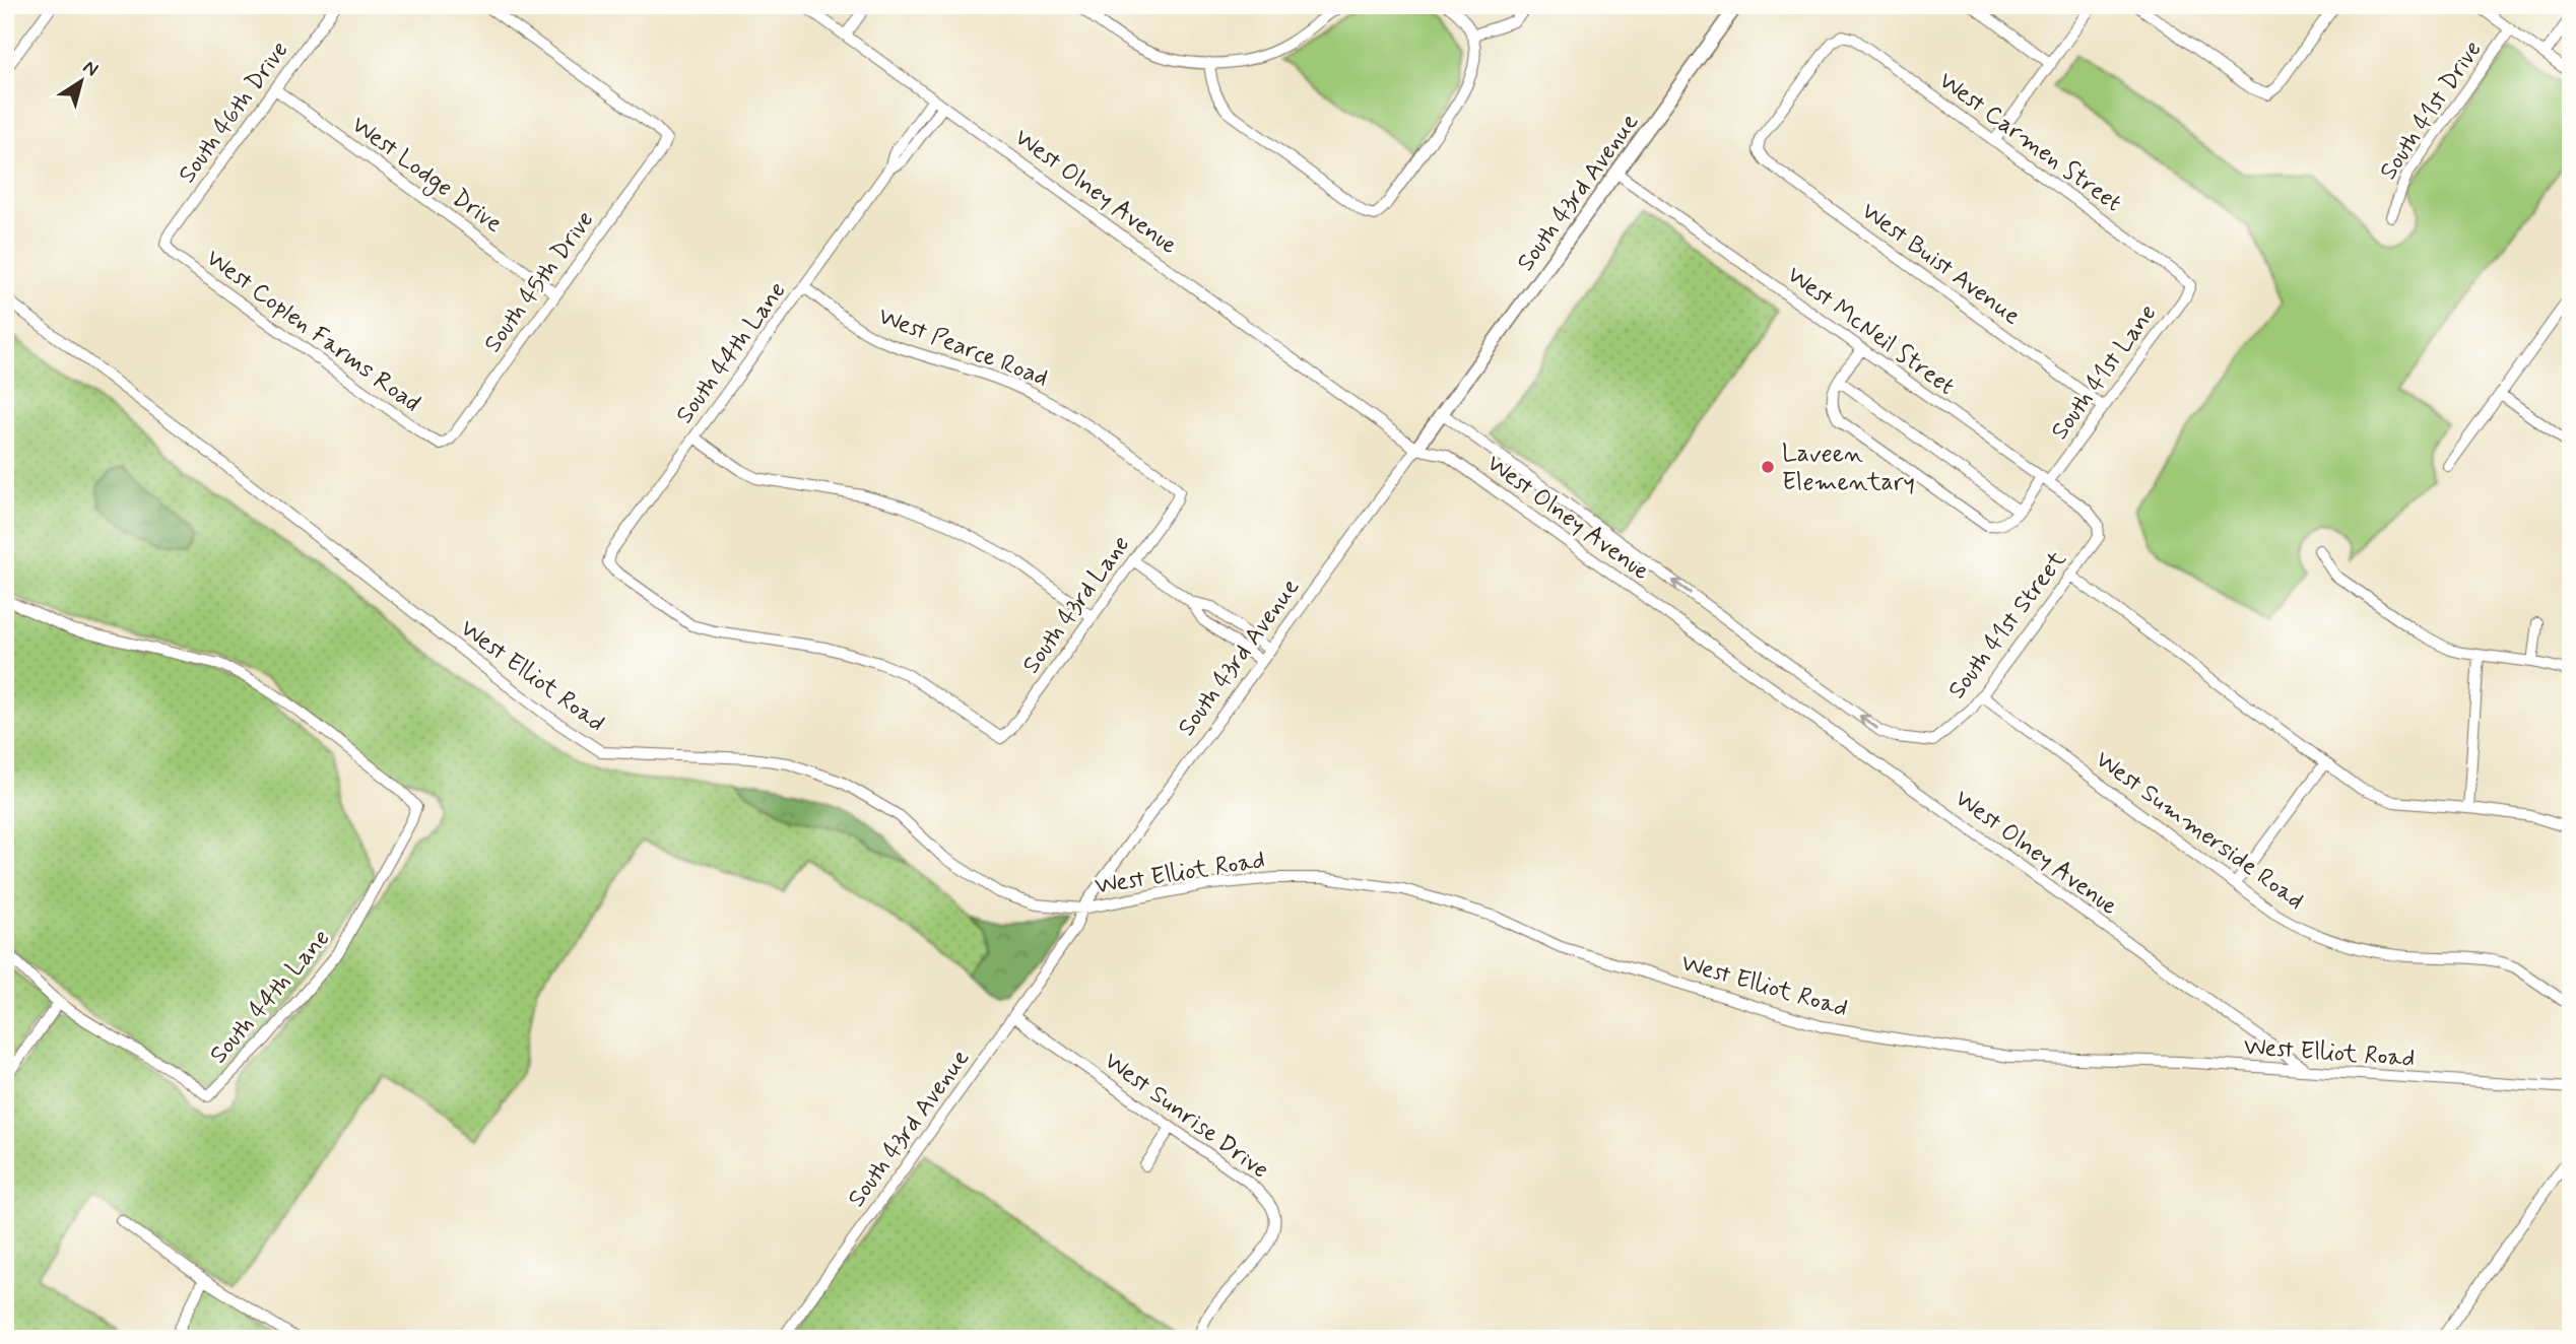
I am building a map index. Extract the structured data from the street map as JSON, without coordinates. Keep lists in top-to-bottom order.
{
  "streets": {
    "street": [
      "South 41st Drive",
      "South 46th Drive",
      "West Carmen Street",
      "West Lodge Drive",
      "West Olney Avenue",
      "South 43rd Avenue",
      "West Buist Avenue",
      "South 45th Drive",
      "West Coplen Farms Road",
      "West McNeil Street",
      "West Pearce Road",
      "South 44th Lane",
      "South 41st Lane",
      "South 43rd Lane",
      "South 41st Street",
      "West Elliot Road",
      "West Summerside Road",
      "West Sunrise Drive"
    ]
  },
  "crossings": [
    ["South 46th Drive", "West Lodge Drive"],
    ["South 46th Drive", "West Coplen Farms Road"],
    ["West Carmen Street", "West Buist Avenue"],
    ["West Carmen Street", "South 41st Lane"],
    ["West Lodge Drive", "South 45th Drive"],
    ["West Olney Avenue", "South 43rd Avenue"],
    ["West Olney Avenue", "South 44th Lane"],
    ["West Olney Avenue", "West Elliot Road"],
    ["South 43rd Avenue", "West McNeil Street"],
    ["South 43rd Avenue", "South 41st Street"],
    ["South 43rd Avenue", "West Elliot Road"],
    ["South 43rd Avenue", "West Sunrise Drive"],
    ["West Buist Avenue", "South 41st Lane"],
    ["South 45th Drive", "West Coplen Farms Road"],
    ["West McNeil Street", "South 41st Lane"],
    ["West McNeil Street", "South 41st Street"],
    ["West Pearce Road", "South 44th Lane"],
    ["West Pearce Road", "South 43rd Lane"],
    ["South 44th Lane", "South 43rd Lane"],
    ["South 41st Street", "West Summerside Road"]
  ],
  "one_way": ["South 41st Street"],
  "places": ["Laveen Elementary"],
  "north": "top right"
}
